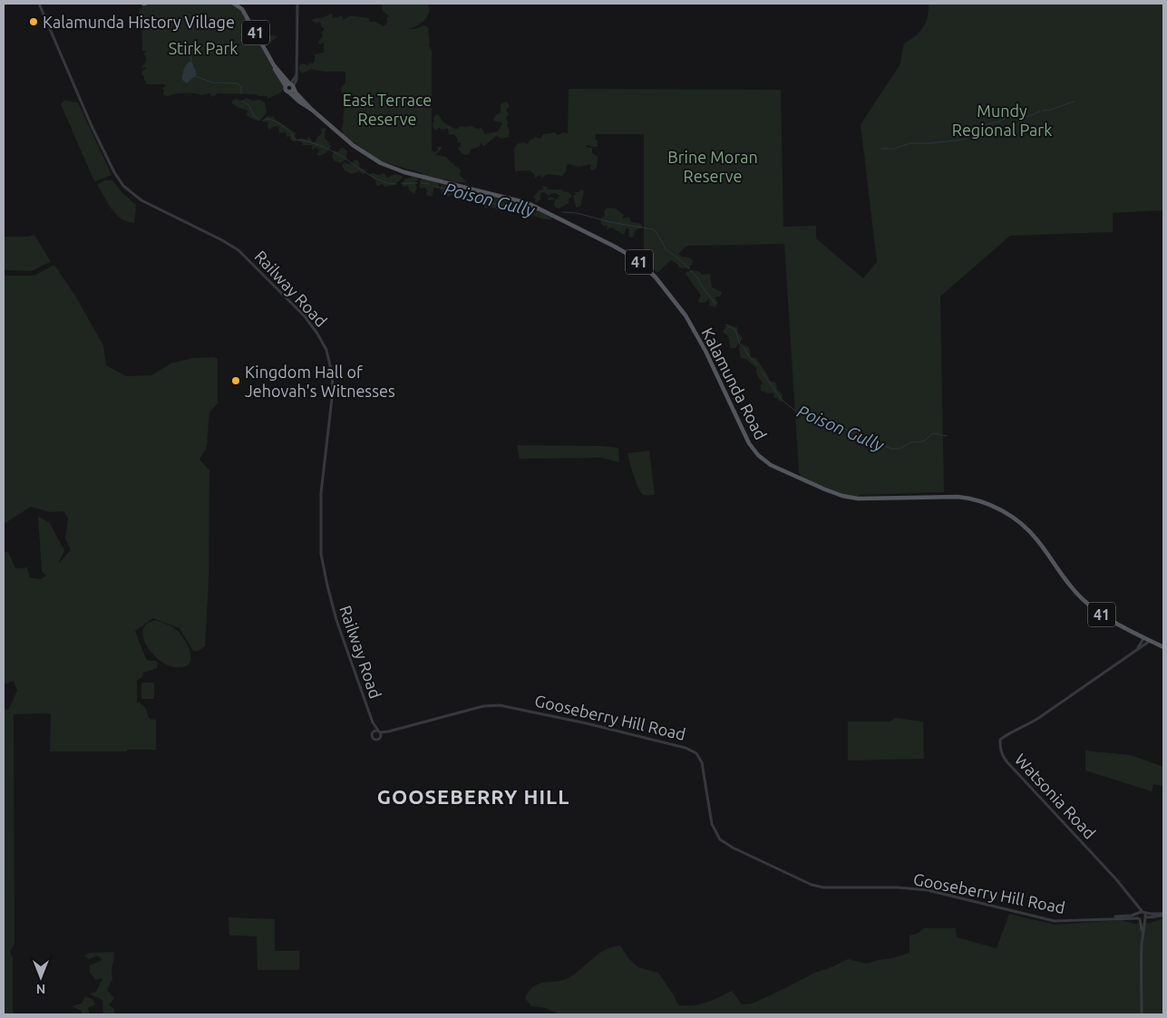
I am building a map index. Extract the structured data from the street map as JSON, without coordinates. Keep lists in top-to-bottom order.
{
  "streets": {
    "main road": ["41", "Kalamunda Road"],
    "street": ["Railway Road", "Gooseberry Hill Road", "Watsonia Road"]
  },
  "crossings": [
    ["Railway Road", "Gooseberry Hill Road"],
    ["Kalamunda Road", "Watsonia Road"],
    ["Gooseberry Hill Road", "Watsonia Road"]
  ],
  "districts": ["GOOSEBERRY HILL"],
  "water": ["Poison Gully"],
  "parks": [
    "Stirk Park",
    "East Terrace Reserve",
    "Mundy Regional Park",
    "Brine Moran Reserve"
  ],
  "places": ["Kalamunda History Village", "Kingdom Hall of Jehovah's Witnesses"],
  "north": "bottom"
}
